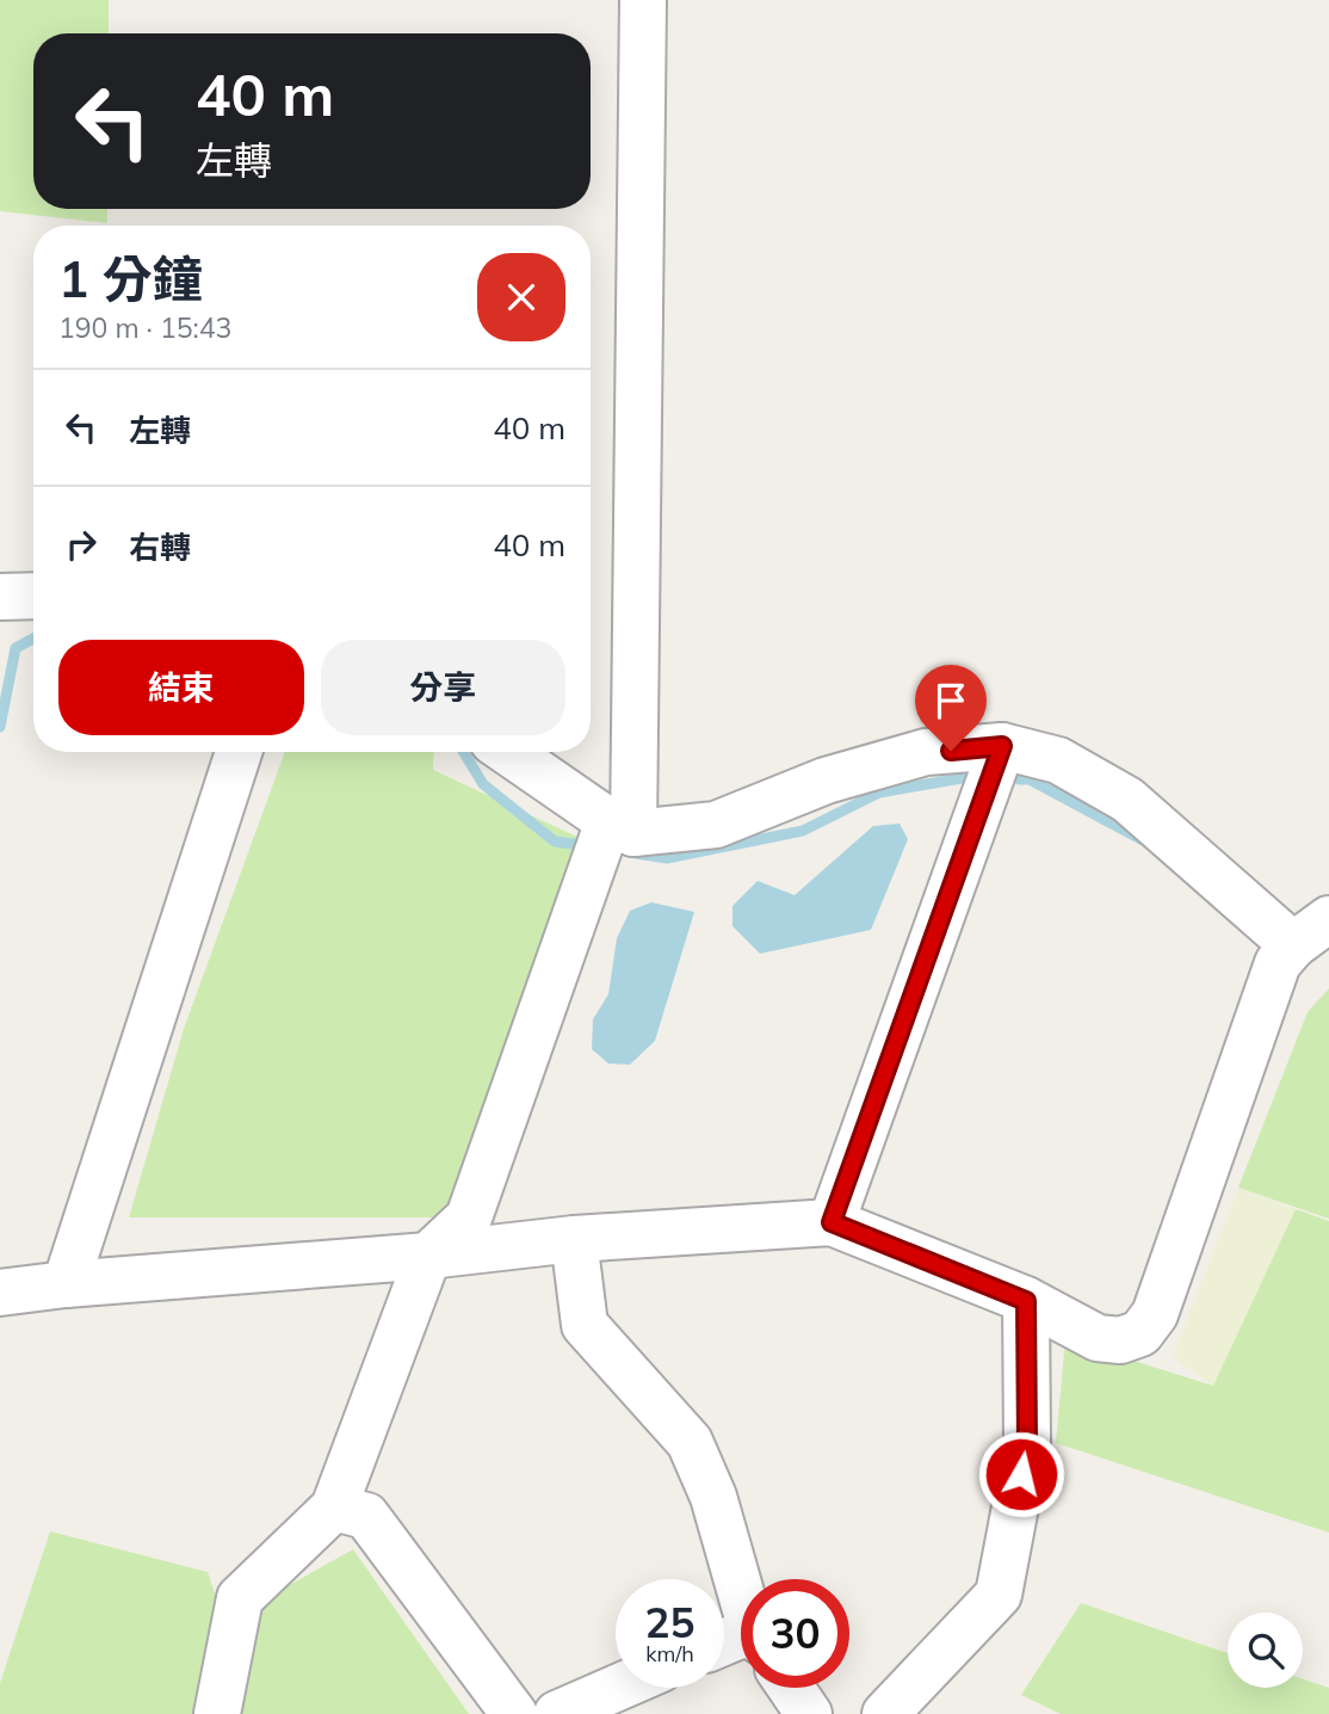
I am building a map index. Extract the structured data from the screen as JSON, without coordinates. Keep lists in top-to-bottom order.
{
  "page": {
    "turn": ["40 m", "左轉"],
    "heading": ["1 分鐘", "190 m · 15:43"],
    "list": [
      {
        "name": "左轉",
        "value": "40 m"
      },
      {
        "name": "右轉",
        "value": "40 m"
      }
    ],
    "buttons": ["結束", "分享"],
    "speed": "25 km/h",
    "limit": "30"
  }
}
